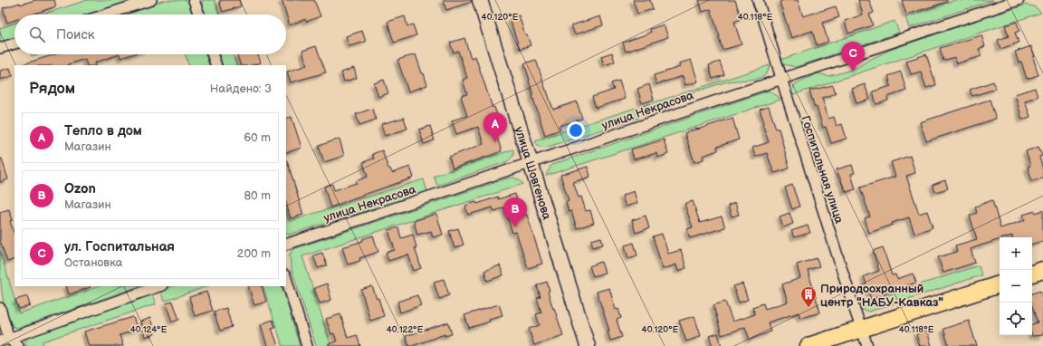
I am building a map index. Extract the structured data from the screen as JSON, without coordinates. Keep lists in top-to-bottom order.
{
  "streets": {
    "main road": ["улица Шовгенова"],
    "street": ["улица Некрасова", "Госпитальная улица"]
  },
  "crossings": [
    ["улица Некрасова", "Госпитальная улица"],
    ["улица Некрасова", "улица Шовгенова"]
  ],
  "places": {
    "building": ["Природоохранный центр \"НАБУ-Кавказ\""]
  },
  "page": {
    "search": "Поиск",
    "pins": ["C", "A", "B"],
    "heading": ["Рядом", "Найдено: 3"],
    "list": [
      {
        "mark": "A",
        "name": "Тепло в дом",
        "note": "Магазин",
        "value": "60 m"
      },
      {
        "mark": "B",
        "name": "Ozon",
        "note": "Магазин",
        "value": "80 m"
      },
      {
        "mark": "C",
        "name": "ул. Госпитальная",
        "note": "Остановка",
        "value": "200 m"
      }
    ],
    "map_buttons": ["+", "−"]
  },
  "coordinates": [
    "40.120°E",
    "40.118°E",
    "40.124°E",
    "40.122°E"
  ]
}
